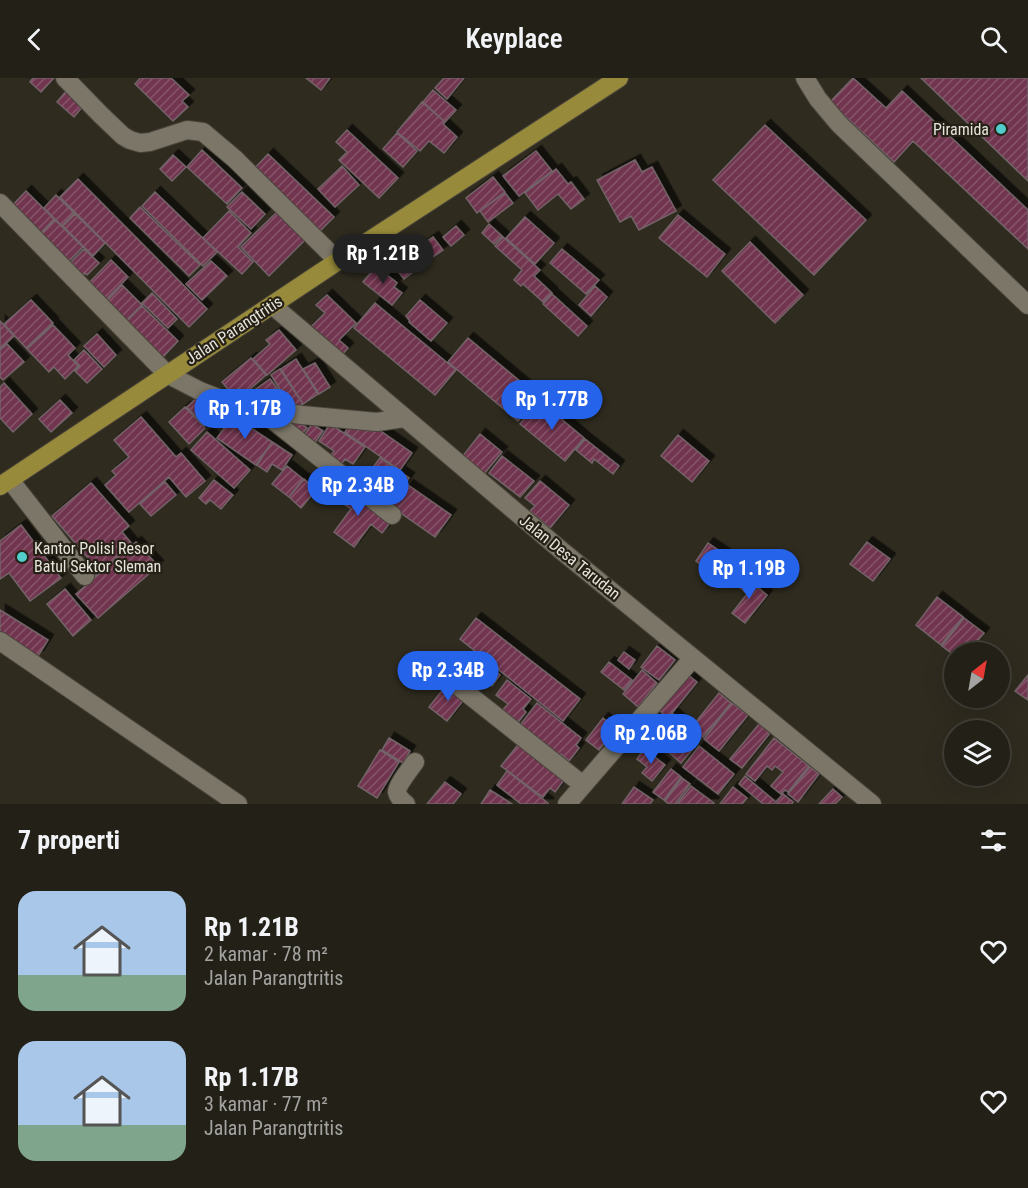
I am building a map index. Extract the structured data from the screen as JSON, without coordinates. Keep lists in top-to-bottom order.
{
  "streets": {
    "main road": ["Jalan Parangtritis"],
    "street": ["Jalan Desa Tarudan"]
  },
  "crossings": [
    ["Jalan Parangtritis", "Jalan Desa Tarudan"]
  ],
  "places": ["Piramida", "Kantor Polisi Resor Batul Sektor Sleman"],
  "north": "top right",
  "page": {
    "header": "Keyplace",
    "price": [
      "Rp 1.21B",
      "Rp 1.77B",
      "Rp 1.17B",
      "Rp 2.34B",
      "Rp 1.19B",
      "Rp 2.34B",
      "Rp 2.06B"
    ],
    "heading": "7 properti",
    "list": [
      {
        "name": "Rp 1.21B",
        "note": "2 kamar · 78 m² · Jalan Parangtritis"
      },
      {
        "name": "Rp 1.17B",
        "note": "3 kamar · 77 m² · Jalan Parangtritis"
      }
    ]
  }
}
